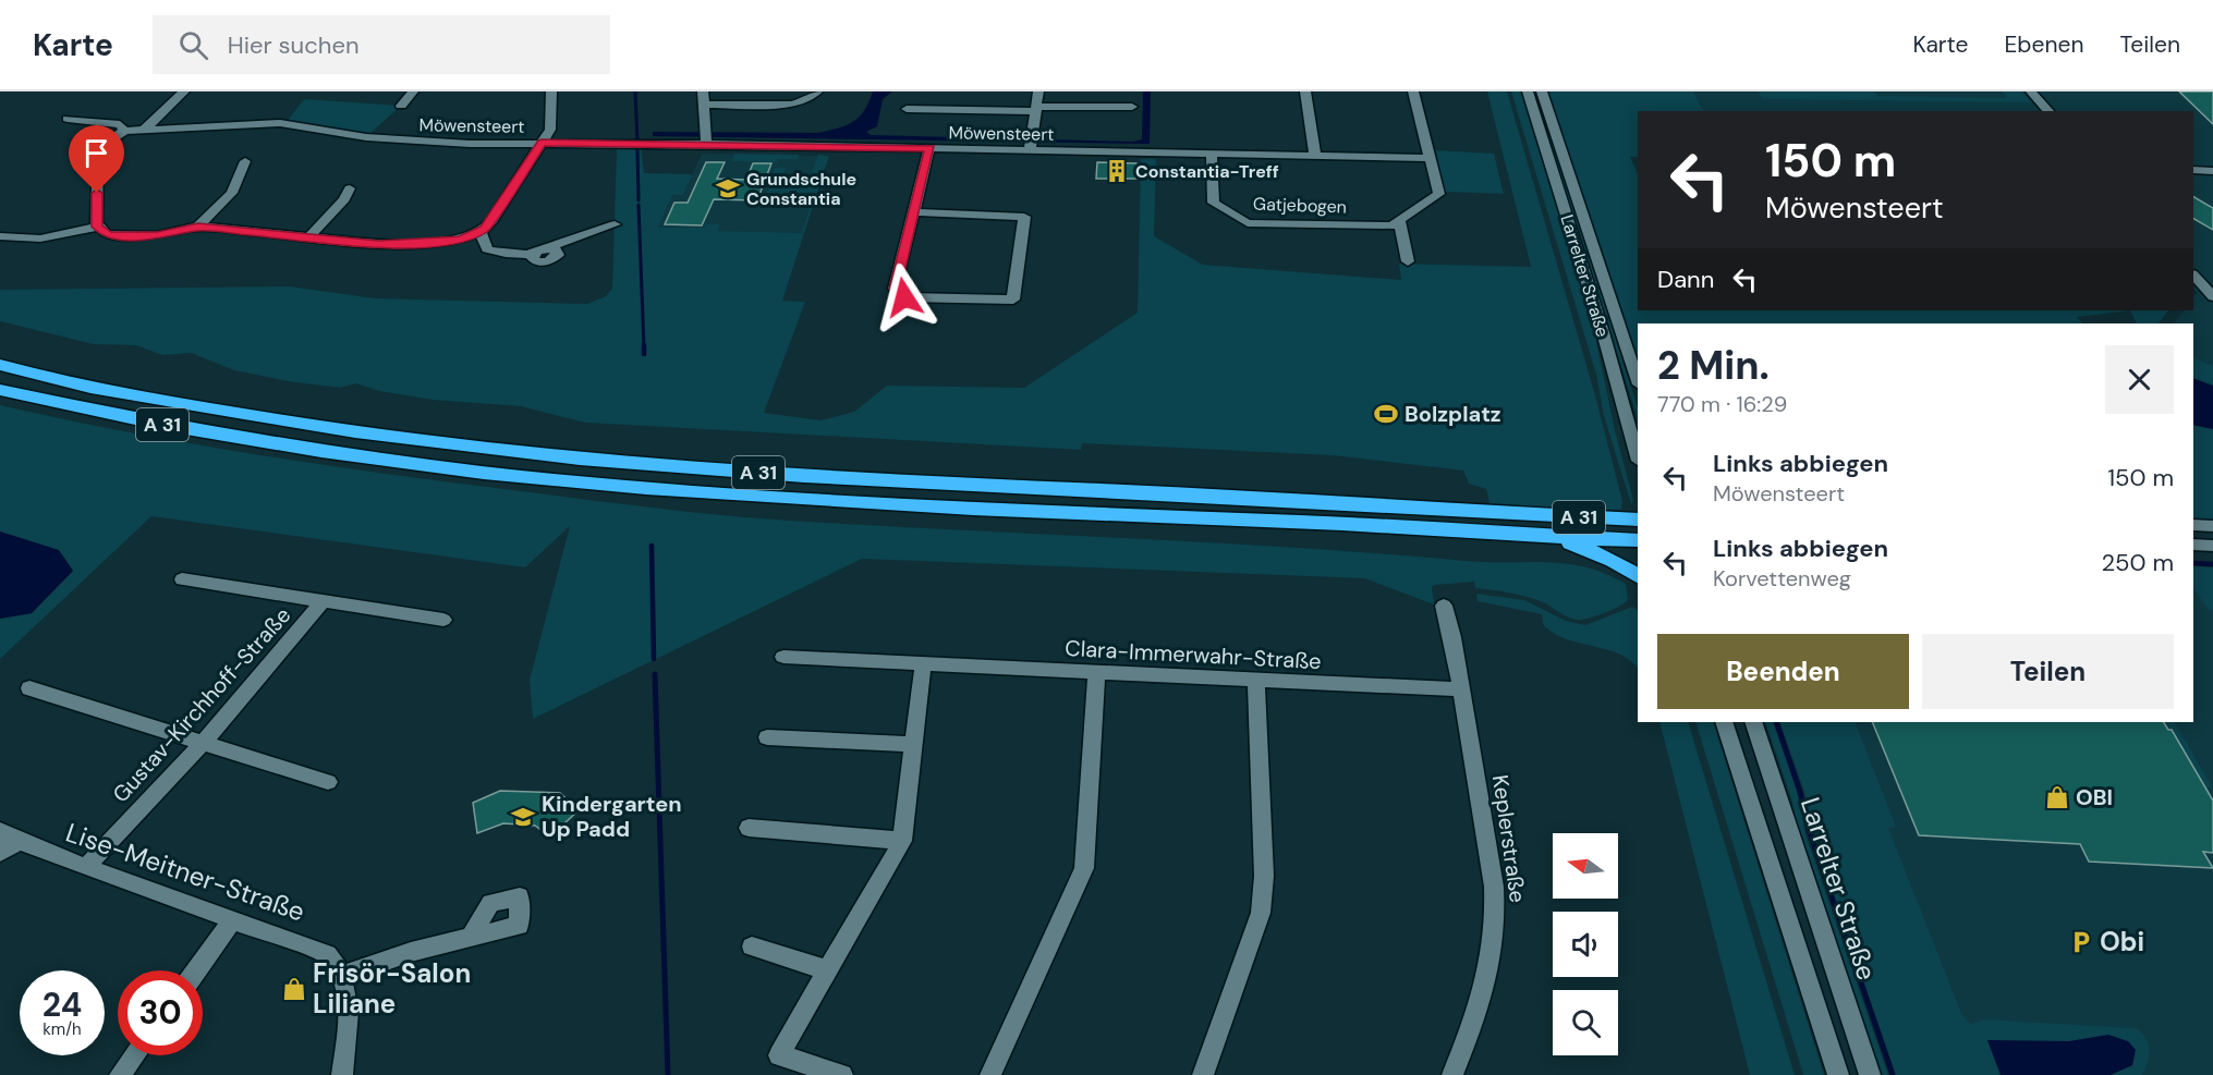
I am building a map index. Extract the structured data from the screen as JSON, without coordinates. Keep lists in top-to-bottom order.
{
  "streets": {
    "highway": ["A 31"],
    "street": [
      "Möwensteert",
      "Gatjebogen",
      "Larrelter Straße",
      "Clara-Immerwahr-Straße",
      "Gustav-Kirchhoff-Straße",
      "Keplerstraße",
      "Lise-Meitner-Straße"
    ]
  },
  "crossings": [
    ["Möwensteert", "Gatjebogen"],
    ["Clara-Immerwahr-Straße", "Keplerstraße"],
    ["Gustav-Kirchhoff-Straße", "Lise-Meitner-Straße"]
  ],
  "places": {
    "building": ["Constantia-Treff"],
    "school or university": ["Grundschule Constantia", "Kindergarten Up Padd"],
    "sports": ["Bolzplatz"],
    "shop": ["OBI", "Frisör-Salon Liliane"],
    "parking": ["Obi"]
  },
  "north": "left",
  "page": {
    "header": "Karte",
    "search": "Hier suchen",
    "nav": ["Karte", "Ebenen", "Teilen"],
    "turn": ["150 m", "Möwensteert"],
    "then": "Dann",
    "heading": ["2 Min.", "770 m · 16:29"],
    "list": [
      {
        "name": "Links abbiegen",
        "note": "Möwensteert",
        "value": "150 m"
      },
      {
        "name": "Links abbiegen",
        "note": "Korvettenweg",
        "value": "250 m"
      }
    ],
    "buttons": ["Beenden", "Teilen"],
    "speed": "24 km/h",
    "limit": "30"
  }
}
